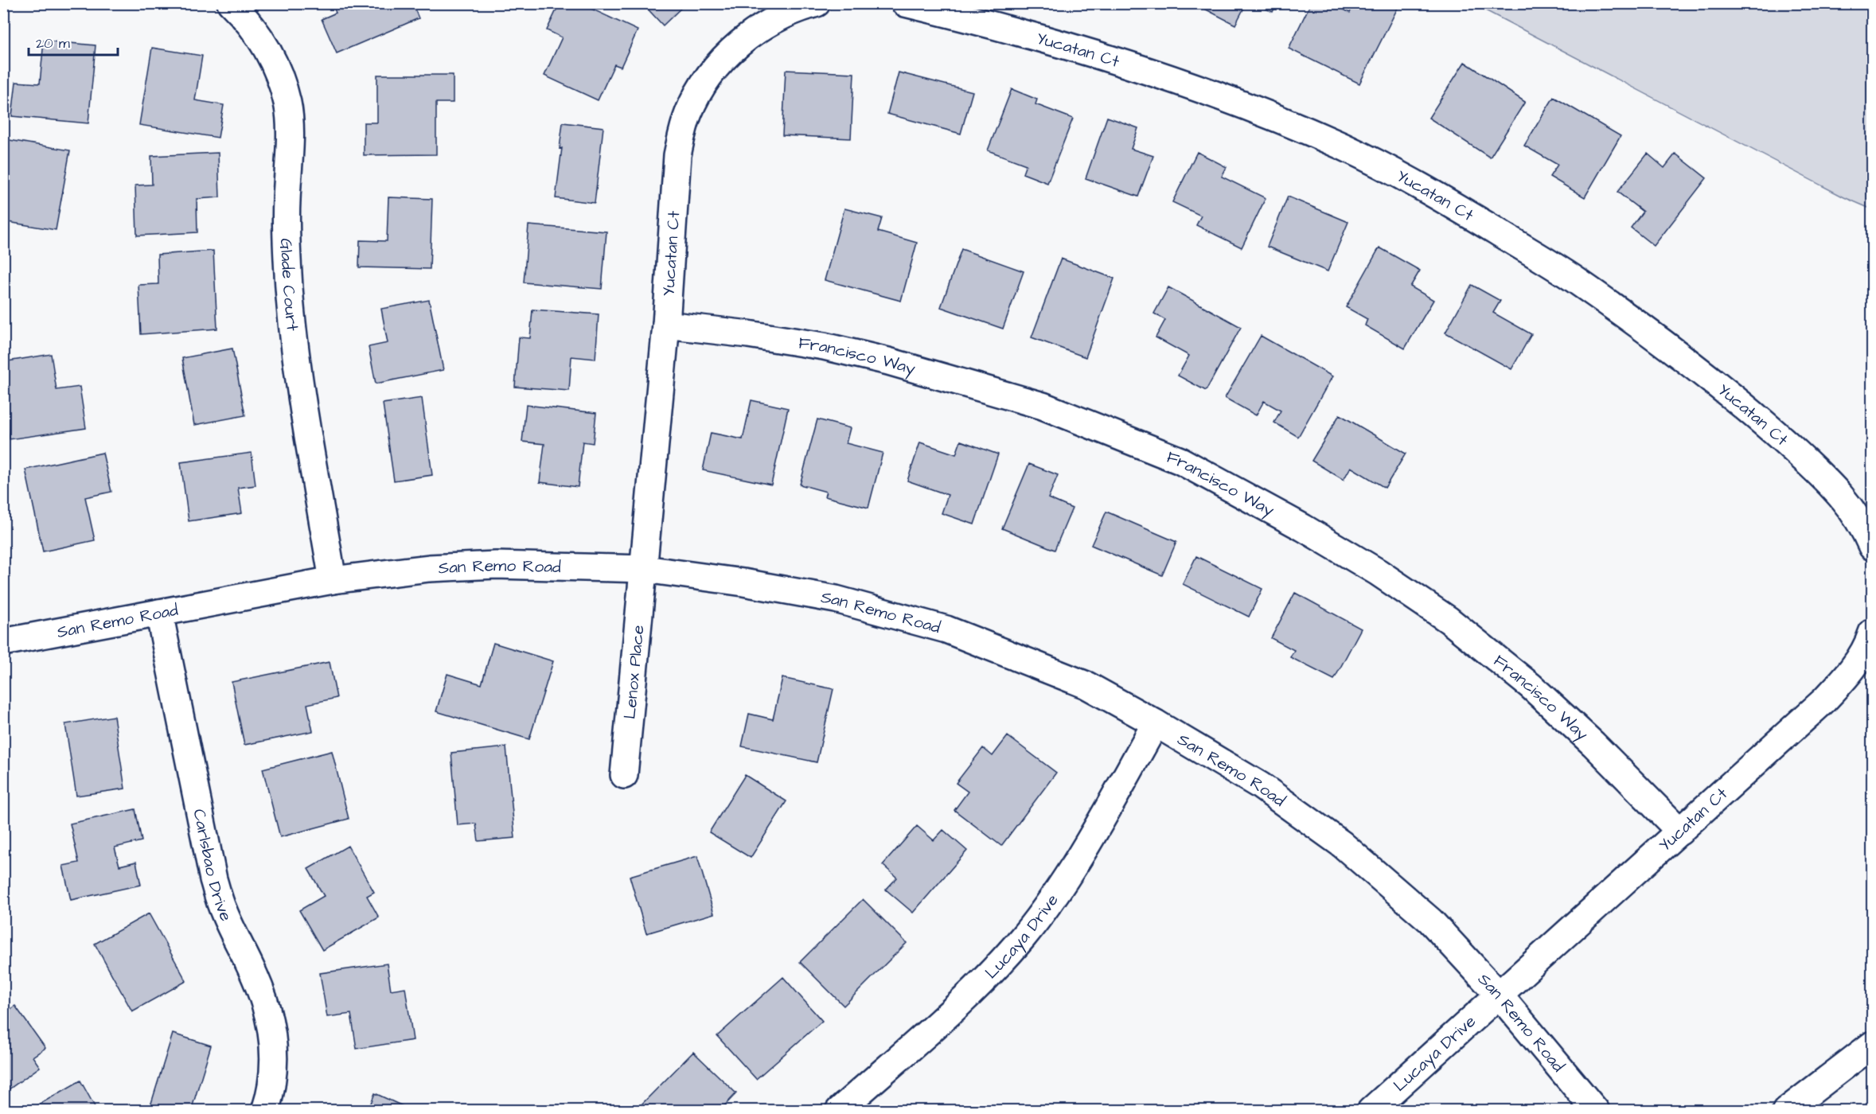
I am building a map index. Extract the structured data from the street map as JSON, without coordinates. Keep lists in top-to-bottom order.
{
  "streets": {
    "street": [
      "Yucatan Ct",
      "Glade Court",
      "Francisco Way",
      "San Remo Road",
      "Lenox Place",
      "Carlsbao Drive",
      "Lucaya Drive"
    ]
  },
  "crossings": [
    ["Yucatan Ct", "Francisco Way"],
    ["Yucatan Ct", "San Remo Road"],
    ["Yucatan Ct", "Lenox Place"],
    ["Yucatan Ct", "Lucaya Drive"],
    ["Glade Court", "San Remo Road"],
    ["San Remo Road", "Lenox Place"],
    ["San Remo Road", "Carlsbao Drive"],
    ["San Remo Road", "Lucaya Drive"]
  ],
  "scale_bar": "20 m"
}
